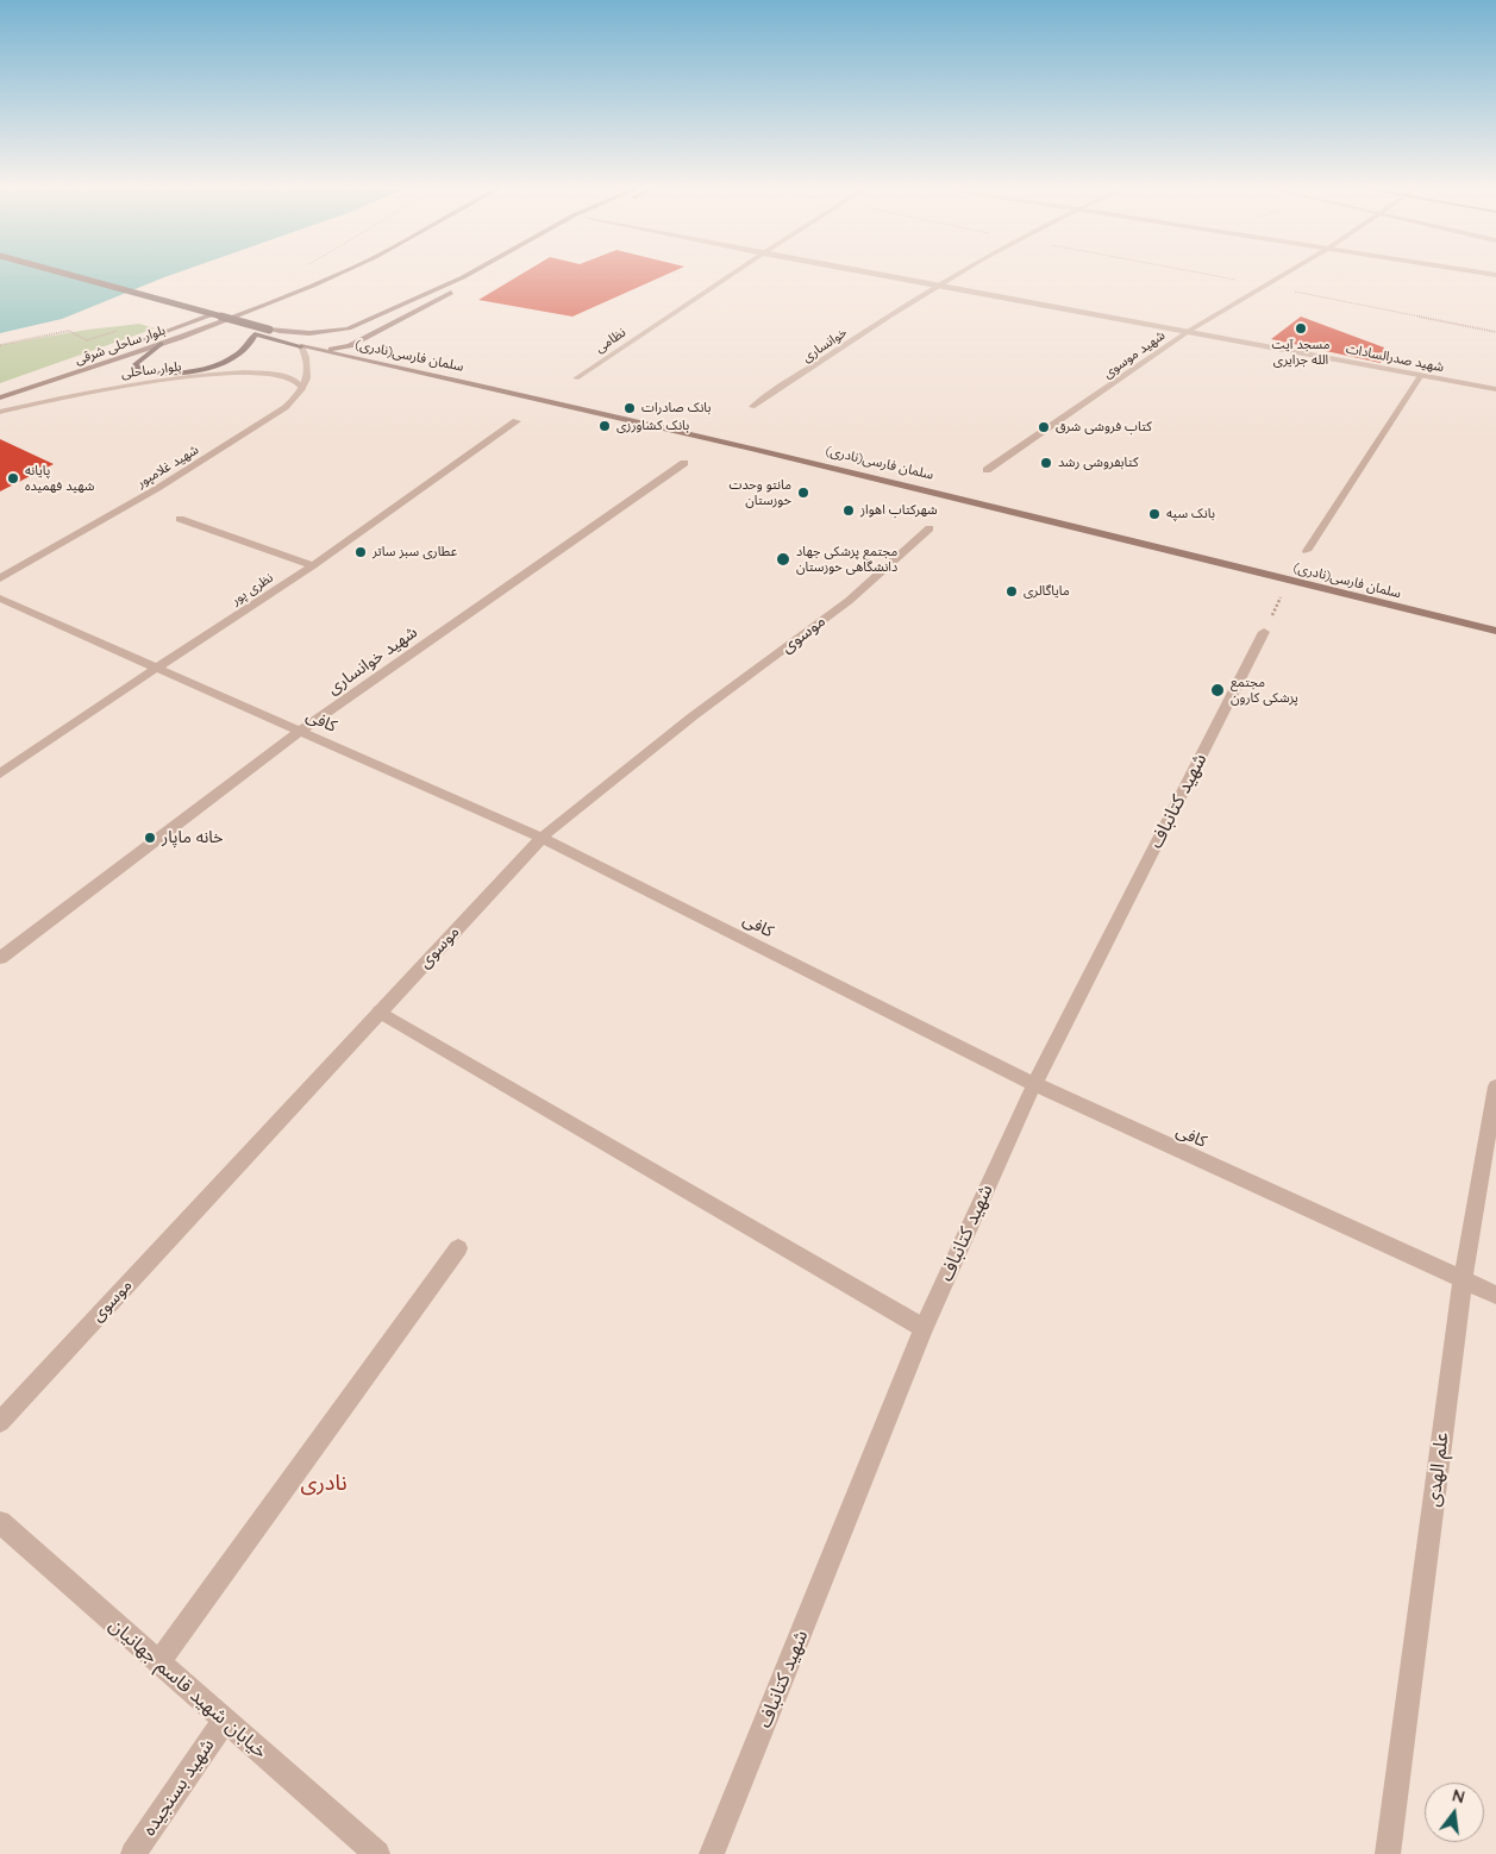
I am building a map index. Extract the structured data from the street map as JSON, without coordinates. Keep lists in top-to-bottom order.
{
  "streets": {
    "main road": ["بلوار ساحلی شرقی", "سلمان فارسی(نادری)"],
    "street": [
      "نظامی",
      "خوانساری",
      "شهید موسوی",
      "شهید صدرالسادات",
      "بلوار ساحلی",
      "شهید غلامپور",
      "نظری پور",
      "موسوی",
      "شهید خوانساری",
      "کافی",
      "شهید کتانباف",
      "علم الهدی",
      "خیابان شهید قاسم جهانیان",
      "شهید بسنجیده"
    ]
  },
  "crossings": [
    ["خوانساری", "شهید صدرالسادات"],
    ["شهید موسوی", "شهید صدرالسادات"],
    ["بلوار ساحلی", "شهید غلامپور"],
    ["نظری پور", "کافی"],
    ["موسوی", "کافی"],
    ["شهید خوانساری", "کافی"],
    ["کافی", "شهید کتانباف"],
    ["کافی", "علم الهدی"],
    ["خیابان شهید قاسم جهانیان", "شهید بسنجیده"]
  ],
  "districts": ["نادری"],
  "places": [
    "مسجد آیت الله جزایری",
    "بانک صادرات",
    "بانک کشاورزی",
    "کتاب فروشی شرق",
    "کتابفروشی رشد",
    "پایانه شهید فهمیده",
    "مانتو وحدت خوزستان",
    "شهرکتاب اهواز",
    "بانک سپه",
    "عطاری سبز ساتر",
    "مجتمع پزشکی جهاد دانشگاهی خوزستان",
    "مایاگالری",
    "مجتمع پزشکی کارون",
    "خانه ماپار"
  ],
  "north": "top"
}
